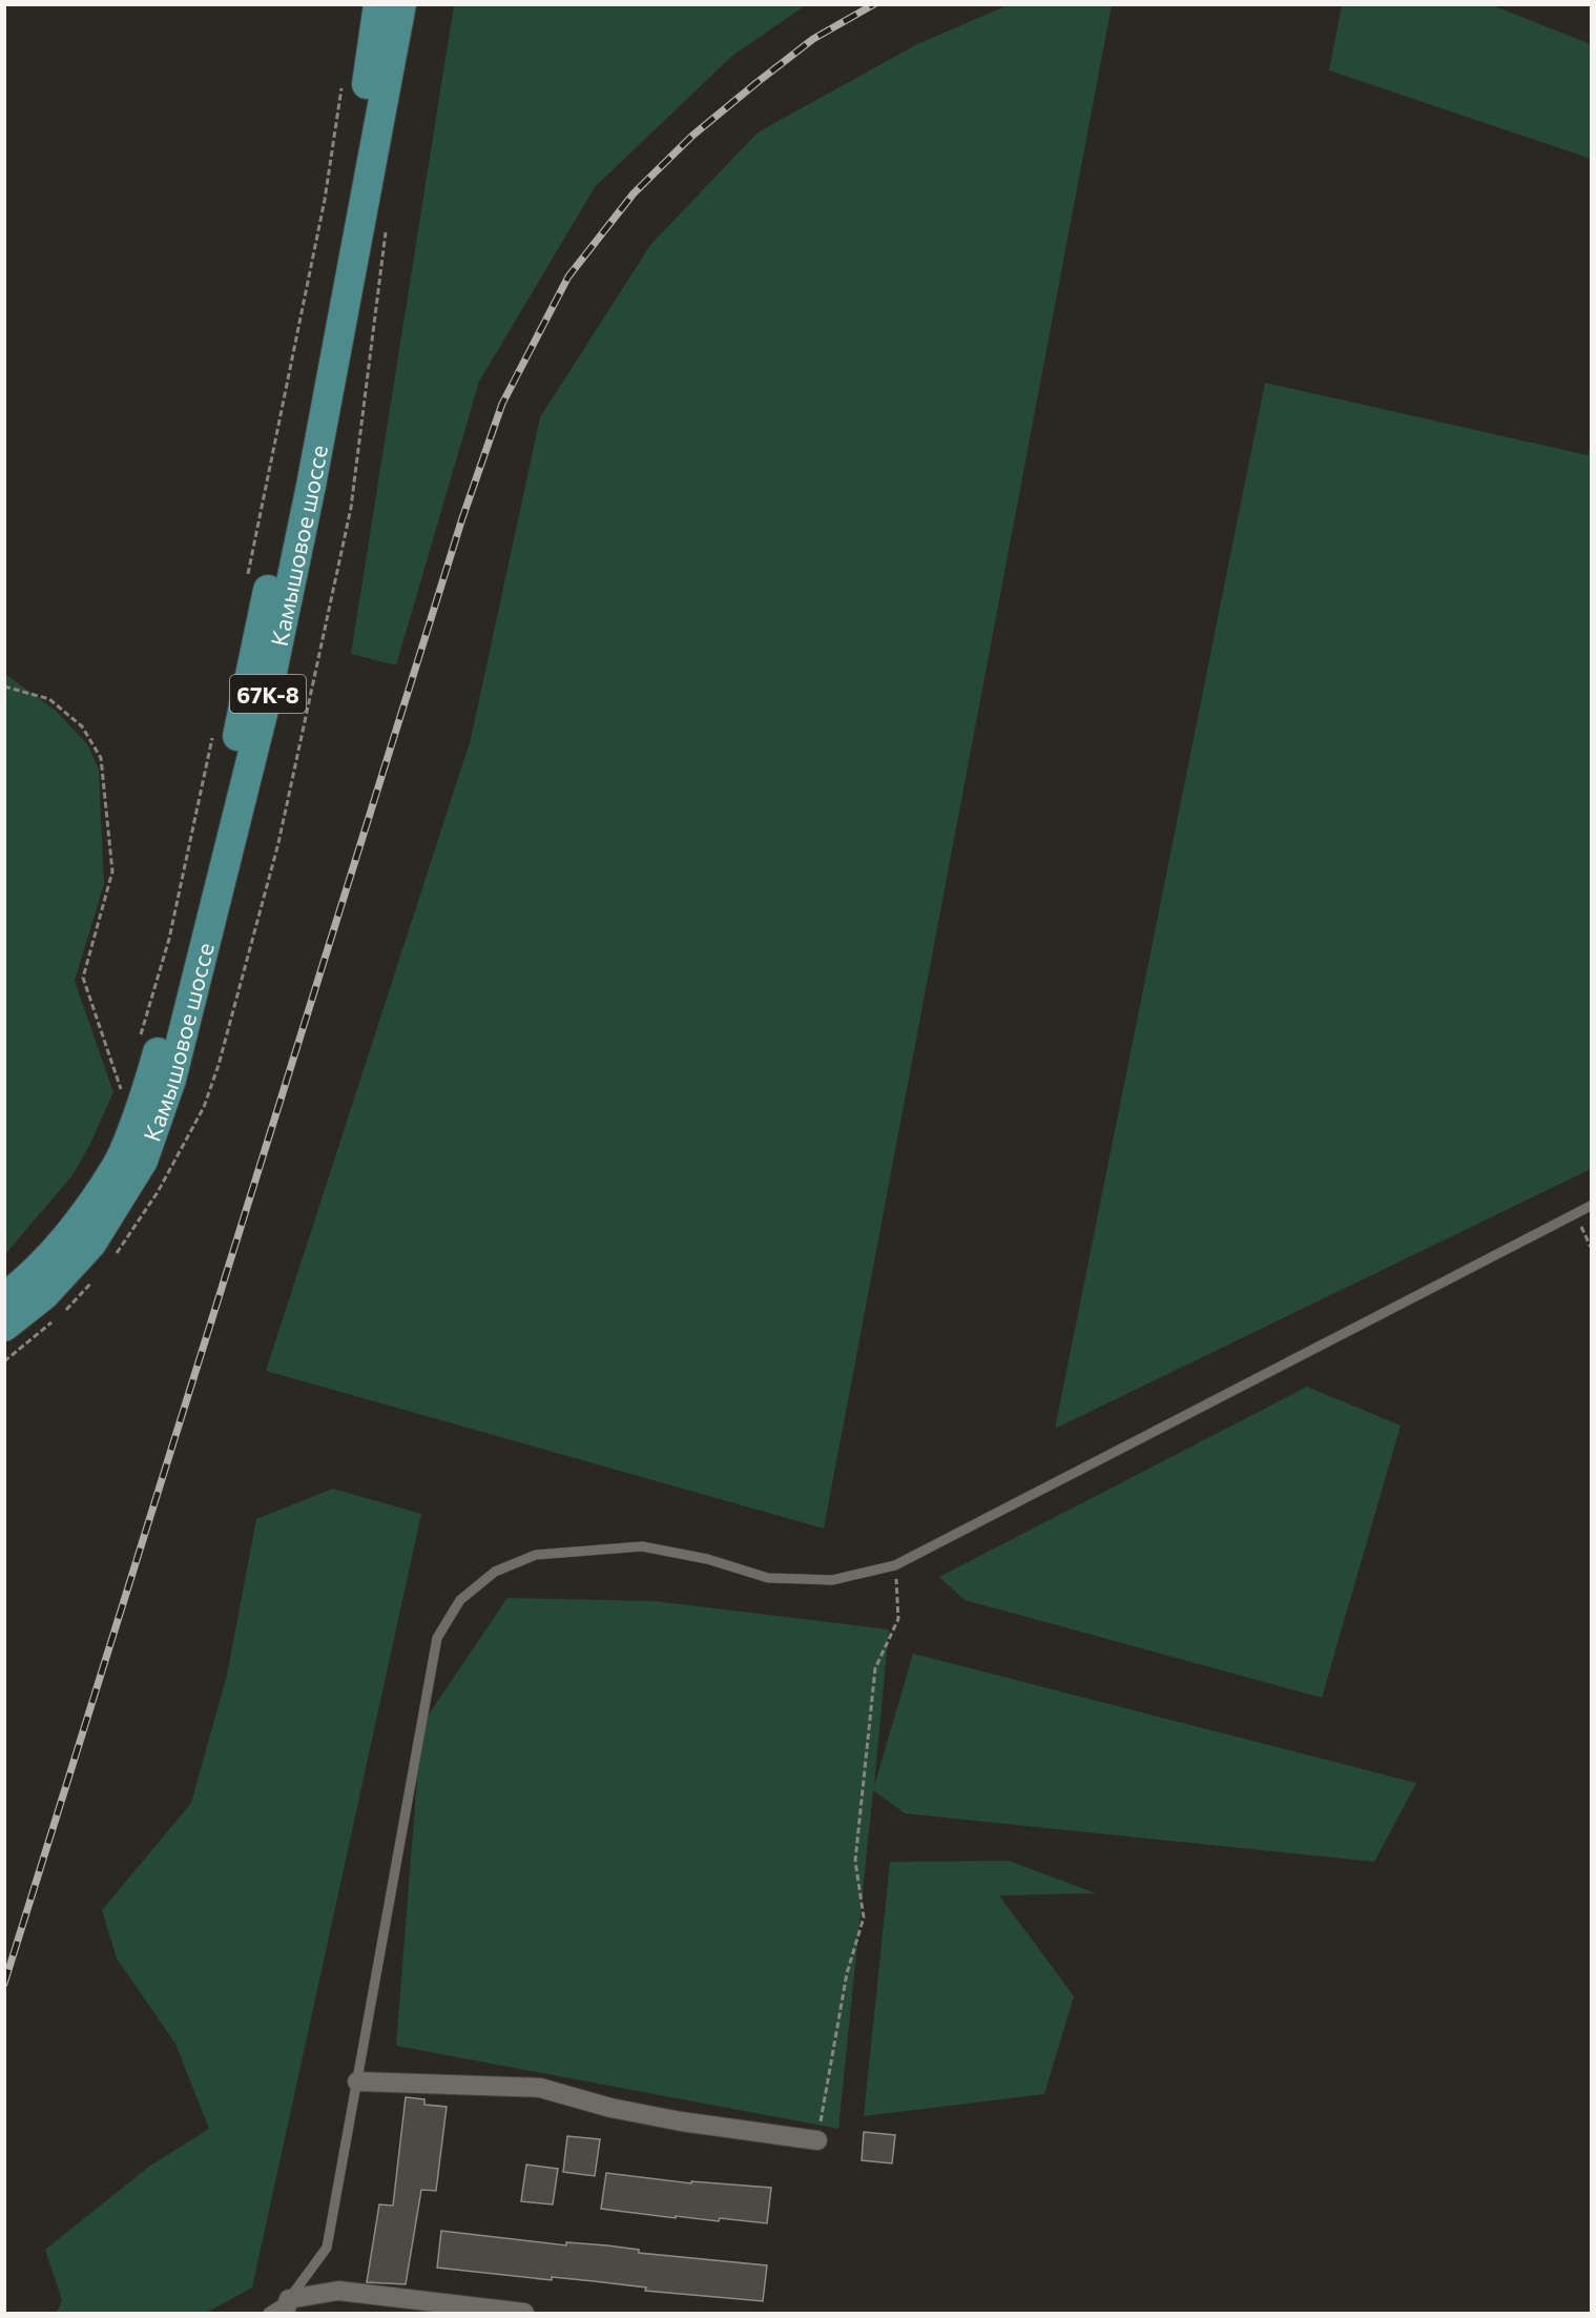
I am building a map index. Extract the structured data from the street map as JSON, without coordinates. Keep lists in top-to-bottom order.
{
  "streets": {
    "main road": ["Камышовое шоссе", "67К-8"]
  }
}
